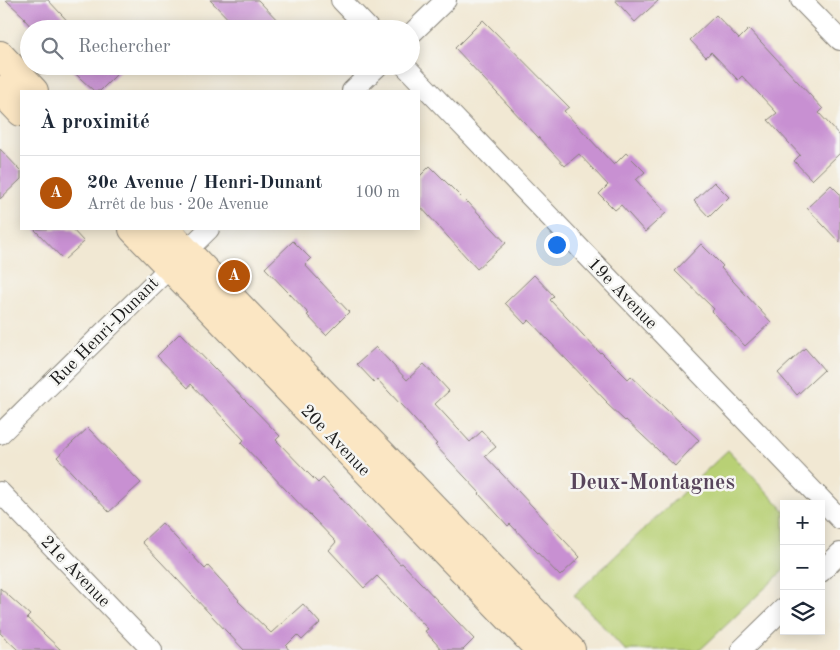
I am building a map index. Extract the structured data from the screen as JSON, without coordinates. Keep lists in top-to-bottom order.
{
  "streets": {
    "street": [
      "19e Avenue",
      "Rue Henri-Dunant",
      "20e Avenue",
      "21e Avenue"
    ]
  },
  "crossings": [
    ["Rue Henri-Dunant", "20e Avenue"]
  ],
  "districts": ["Deux-Montagnes"],
  "page": {
    "search": "Rechercher",
    "heading": "À proximité",
    "list": [
      {
        "mark": "A",
        "name": "20e Avenue / Henri-Dunant",
        "note": "Arrêt de bus · 20e Avenue",
        "value": "100 m"
      }
    ],
    "pins": "A",
    "map_buttons": ["+", "−"]
  }
}
